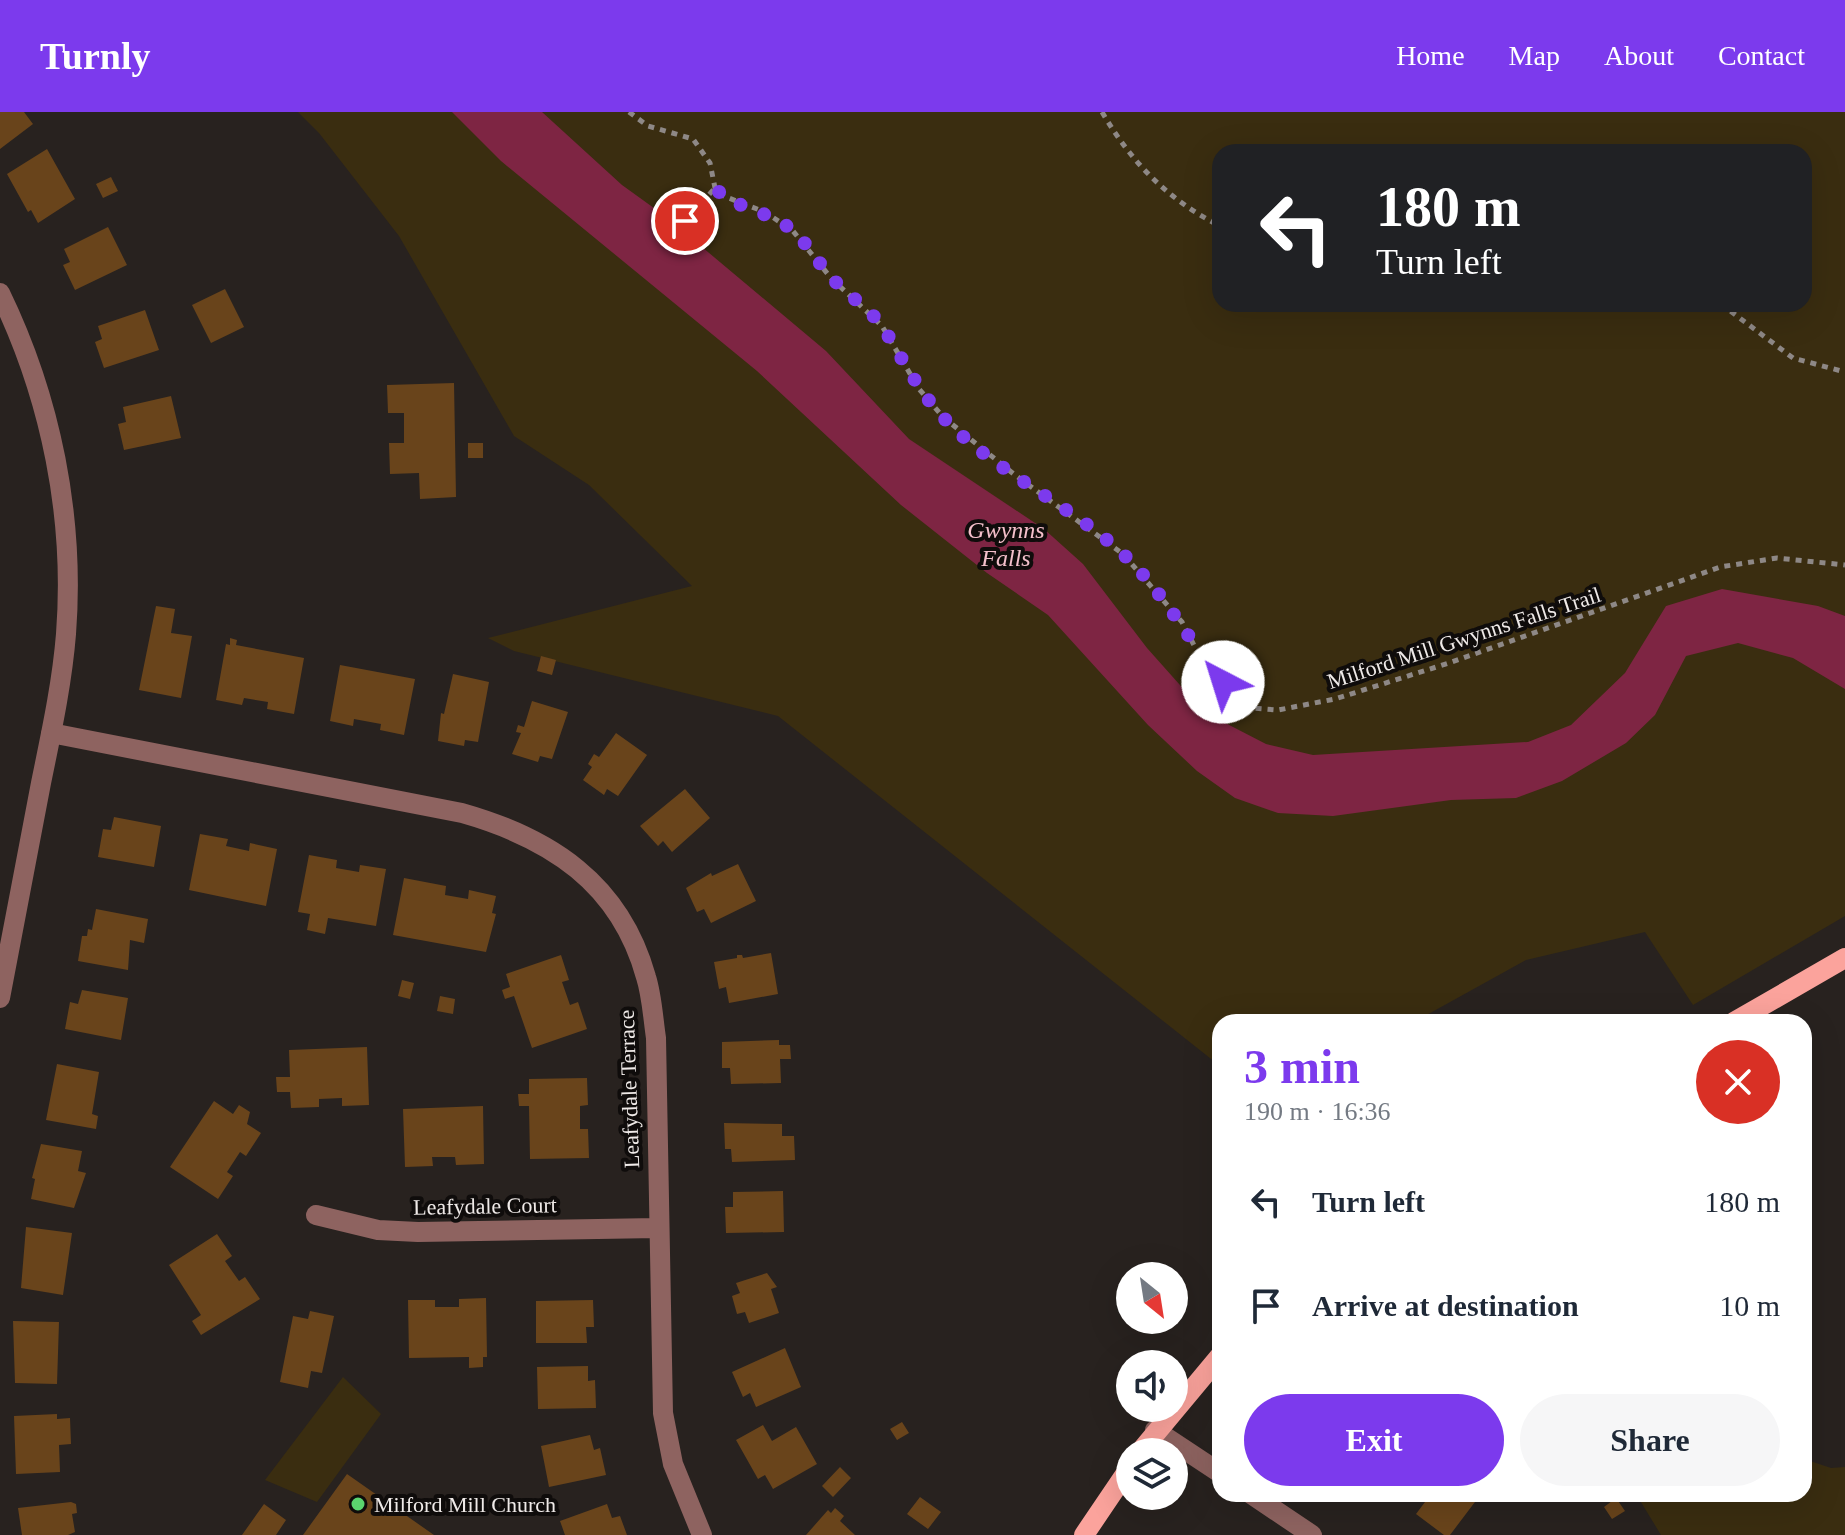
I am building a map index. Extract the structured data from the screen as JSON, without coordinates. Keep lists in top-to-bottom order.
{
  "streets": {
    "street": ["Leafydale Terrace", "Leafydale Court"],
    "path": ["Milford Mill Gwynns Falls Trail"]
  },
  "crossings": [
    ["Leafydale Terrace", "Leafydale Court"]
  ],
  "water": ["Gwynns Falls"],
  "places": ["Milford Mill Church"],
  "north": "bottom right",
  "page": {
    "header": "Turnly",
    "nav": [
      "Home",
      "Map",
      "About",
      "Contact"
    ],
    "turn": ["180 m", "Turn left"],
    "heading": ["3 min", "190 m · 16:36"],
    "list": [
      {
        "name": "Turn left",
        "value": "180 m"
      },
      {
        "name": "Arrive at destination",
        "value": "10 m"
      }
    ],
    "buttons": ["Exit", "Share"]
  }
}
